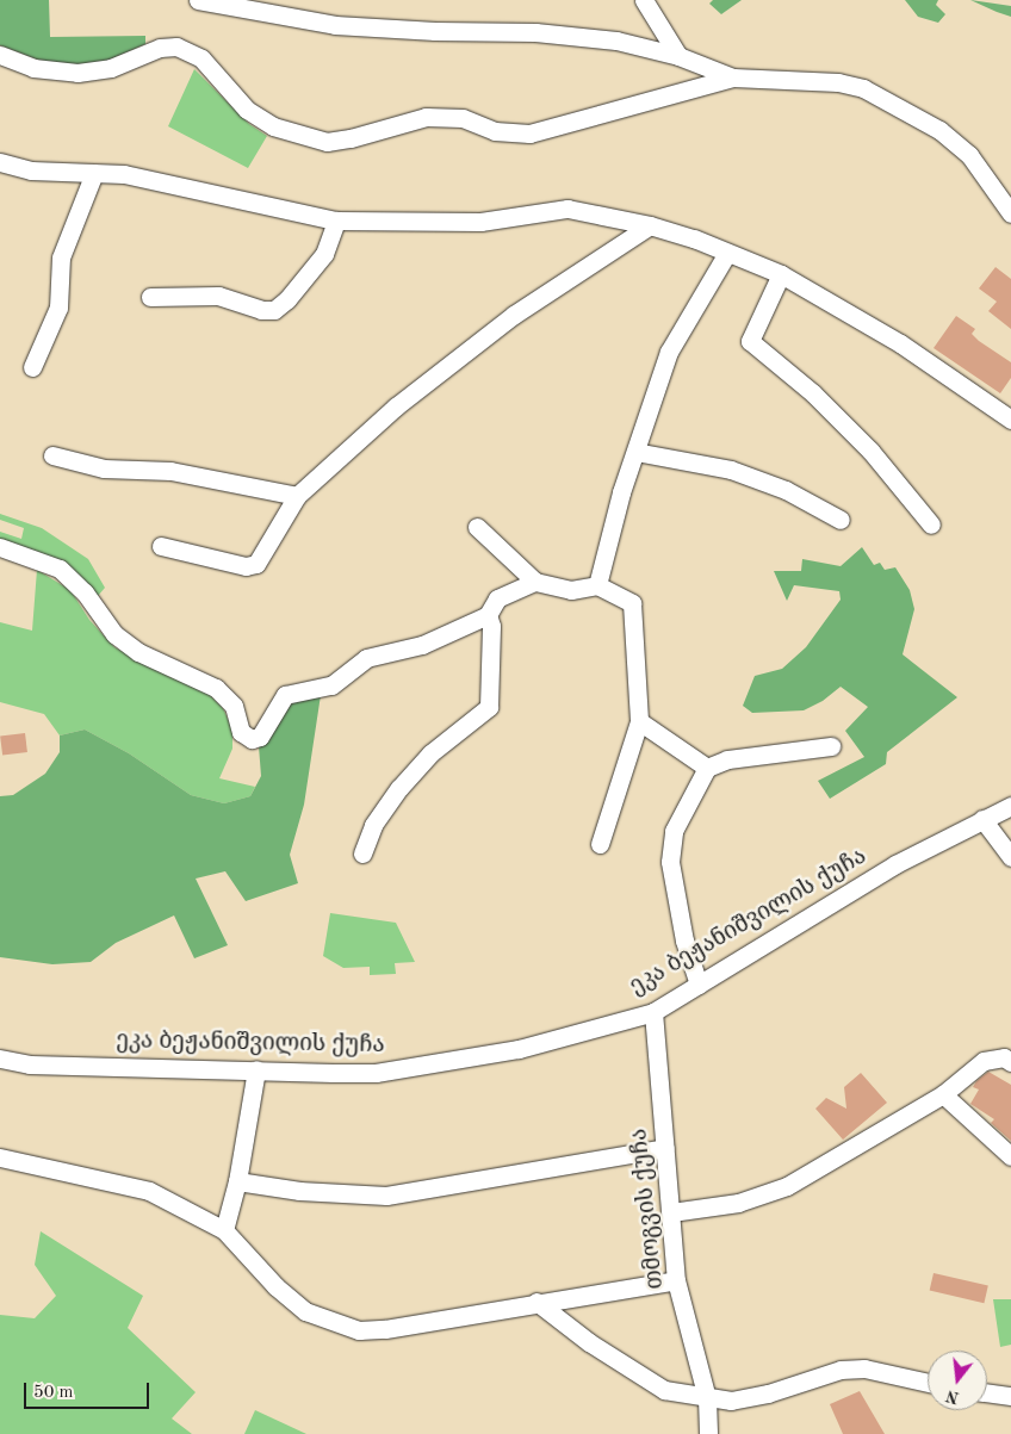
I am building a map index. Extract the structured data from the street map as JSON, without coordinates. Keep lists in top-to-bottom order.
{
  "streets": {
    "street": ["ეკა ბეჟანიშვილის ქუჩა", "თმოგვის ქუჩა"]
  },
  "crossings": [
    ["ეკა ბეჟანიშვილის ქუჩა", "თმოგვის ქუჩა"]
  ],
  "scale_bar": "50 m",
  "north": "bottom"
}
